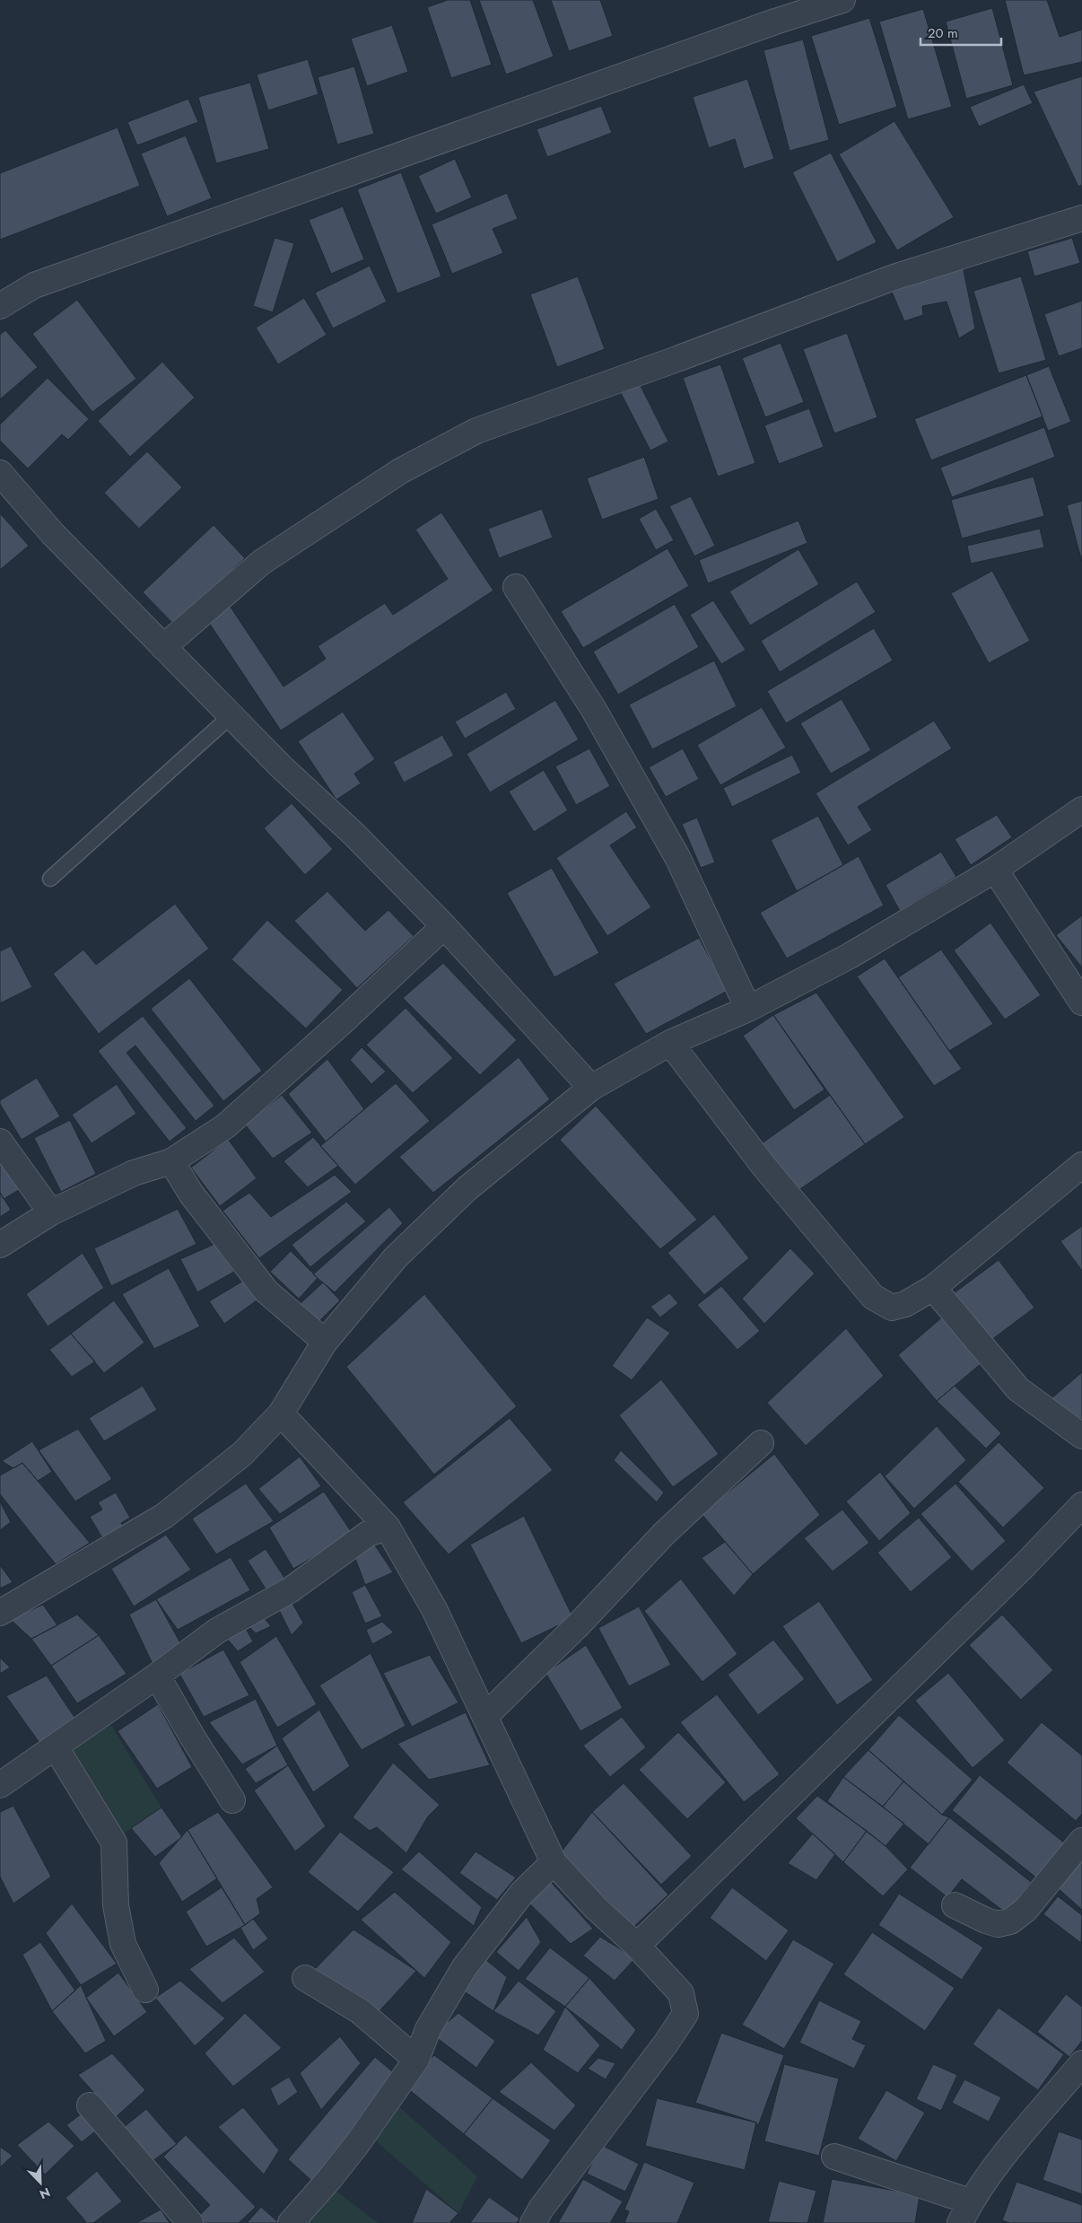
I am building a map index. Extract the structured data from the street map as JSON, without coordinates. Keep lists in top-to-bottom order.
{
  "scale_bar": "20 m",
  "north": "bottom right"
}
